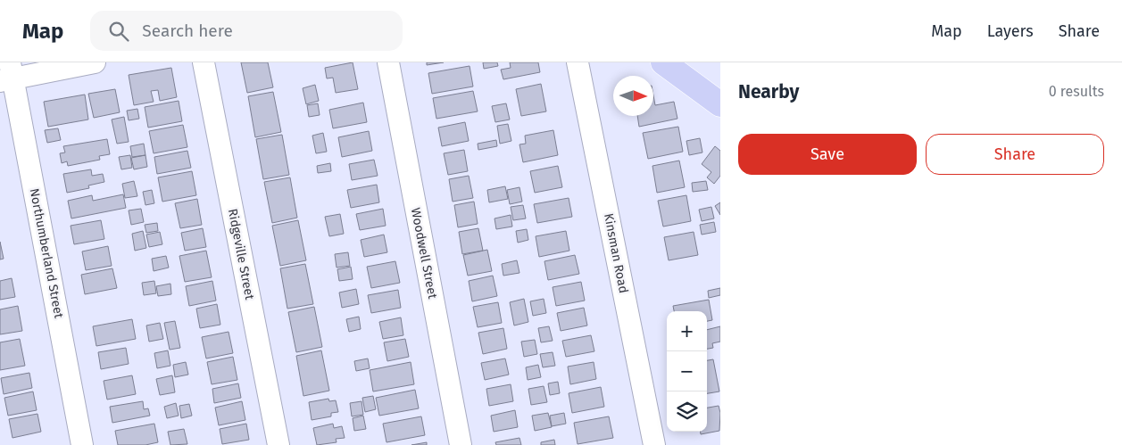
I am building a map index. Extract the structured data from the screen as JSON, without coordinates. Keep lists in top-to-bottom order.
{
  "streets": {
    "street": [
      "Northumberland Street",
      "Woodwell Street",
      "Kinsman Road",
      "Ridgeville Street"
    ]
  },
  "north": "right",
  "page": {
    "header": "Map",
    "search": "Search here",
    "nav": ["Map", "Layers", "Share"],
    "heading": ["Nearby", "0 results"],
    "buttons": ["Save", "Share"],
    "map_buttons": ["+", "−"]
  }
}
